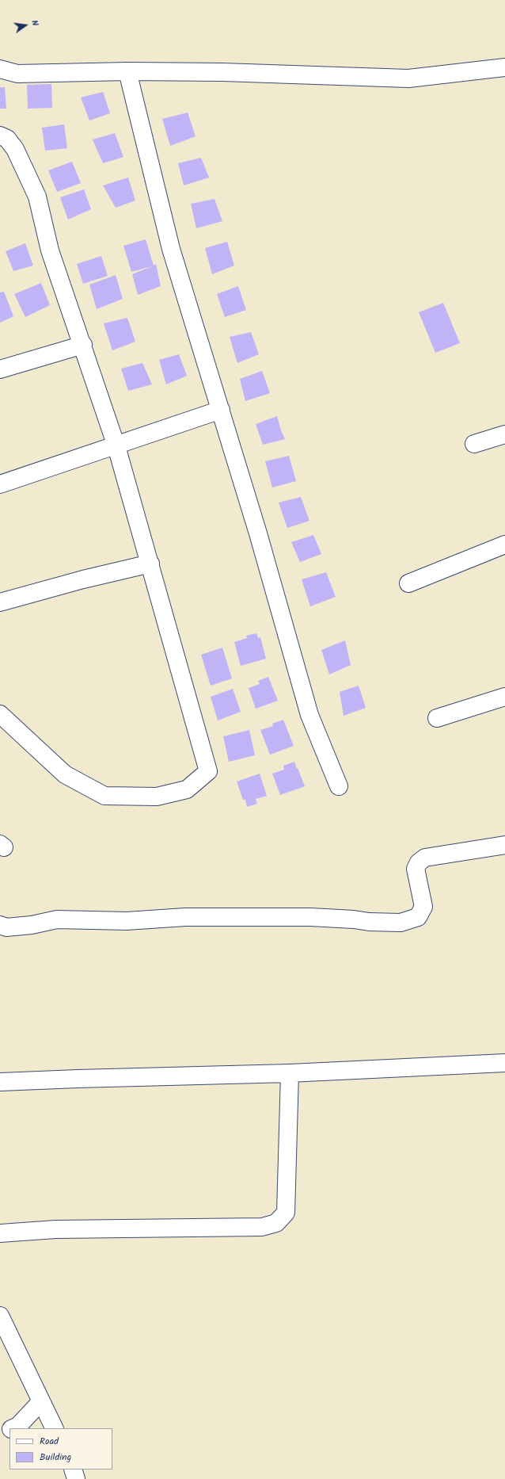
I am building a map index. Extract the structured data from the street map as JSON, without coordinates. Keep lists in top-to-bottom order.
{
  "legend": ["Road", "Building"],
  "north": "right"
}
